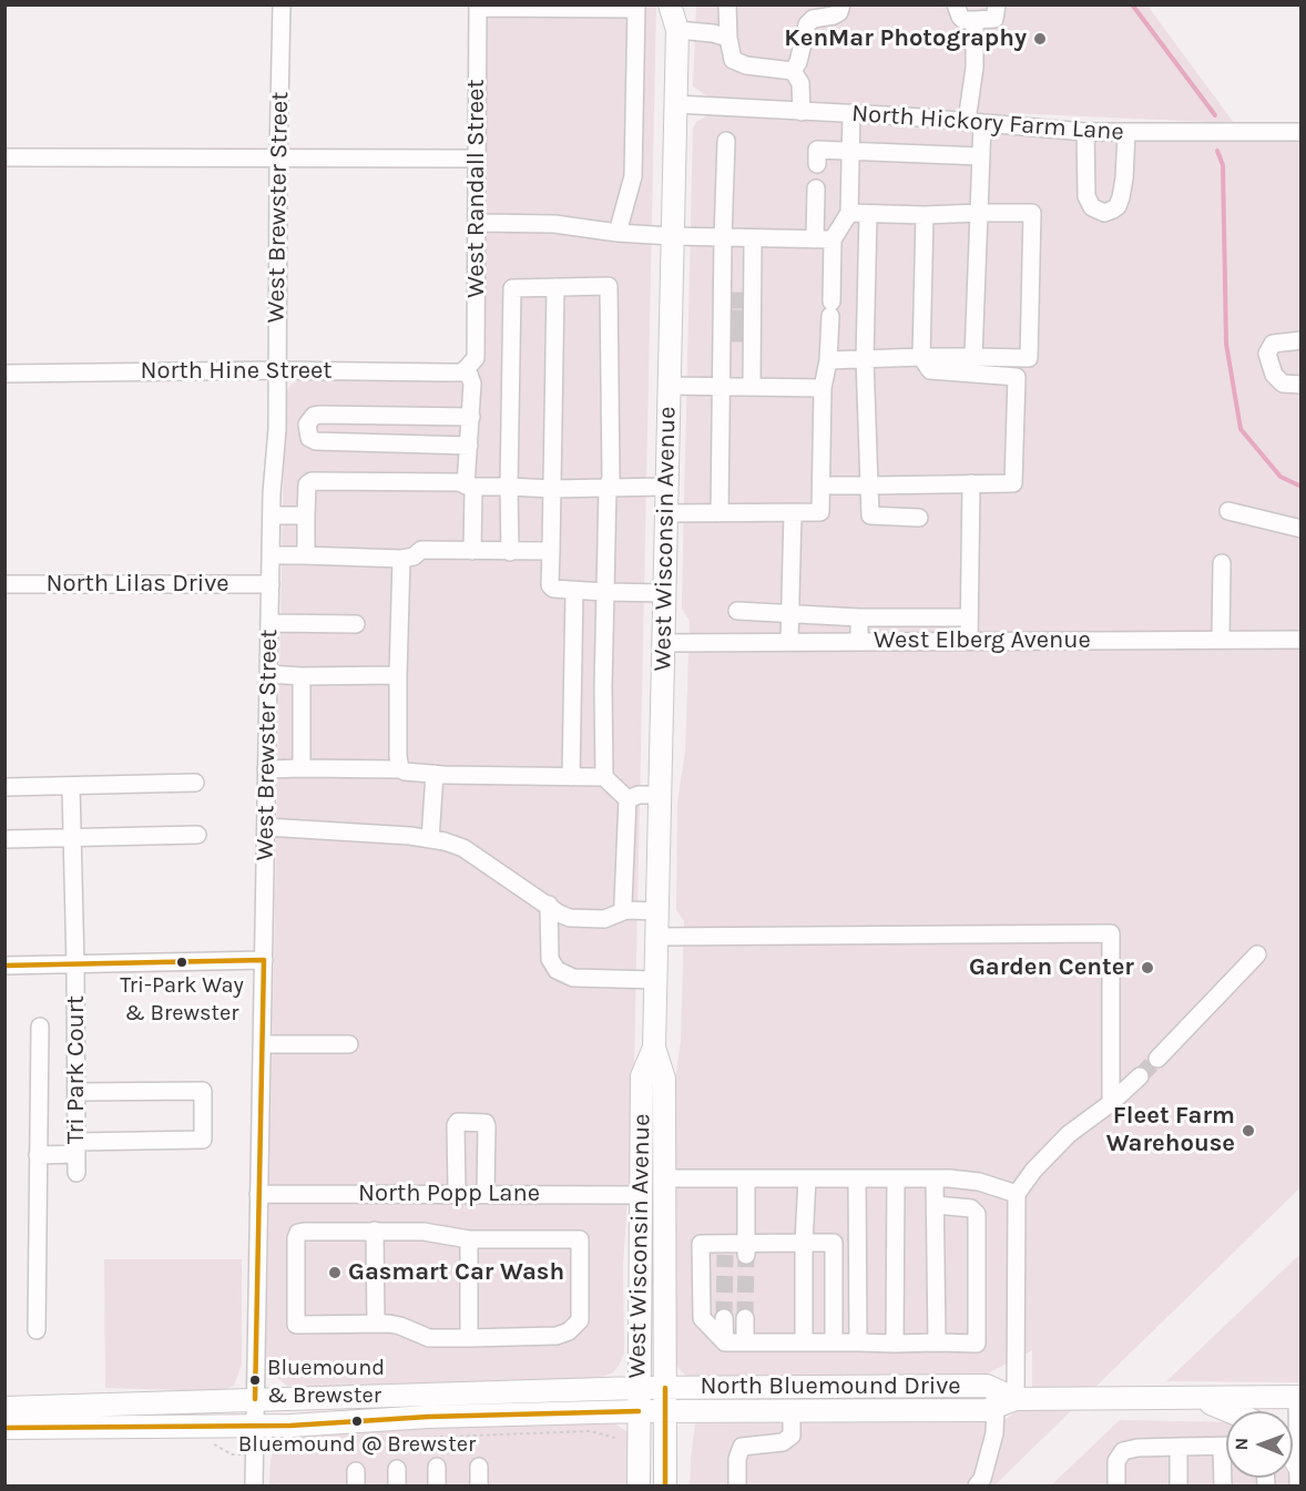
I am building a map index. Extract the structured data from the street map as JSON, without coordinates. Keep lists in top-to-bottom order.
{
  "streets": {
    "main road": ["West Wisconsin Avenue", "North Bluemound Drive"],
    "street": [
      "North Hickory Farm Lane",
      "West Randall Street",
      "West Brewster Street",
      "North Hine Street",
      "North Lilas Drive",
      "West Elberg Avenue",
      "Tri Park Court",
      "North Popp Lane"
    ]
  },
  "crossings": [
    ["North Hickory Farm Lane", "West Wisconsin Avenue"],
    ["West Randall Street", "North Hine Street"],
    ["West Brewster Street", "North Hine Street"],
    ["West Brewster Street", "North Lilas Drive"],
    ["West Brewster Street", "North Popp Lane"],
    ["West Brewster Street", "North Bluemound Drive"],
    ["West Wisconsin Avenue", "West Elberg Avenue"],
    ["West Wisconsin Avenue", "North Popp Lane"],
    ["West Wisconsin Avenue", "North Bluemound Drive"]
  ],
  "places": [
    "KenMar Photography",
    "Tri-Park Way & Brewster",
    "Garden Center",
    "Fleet Farm Warehouse",
    "Gasmart Car Wash",
    "Bluemound & Brewster",
    "Bluemound @ Brewster"
  ],
  "north": "left"
}
